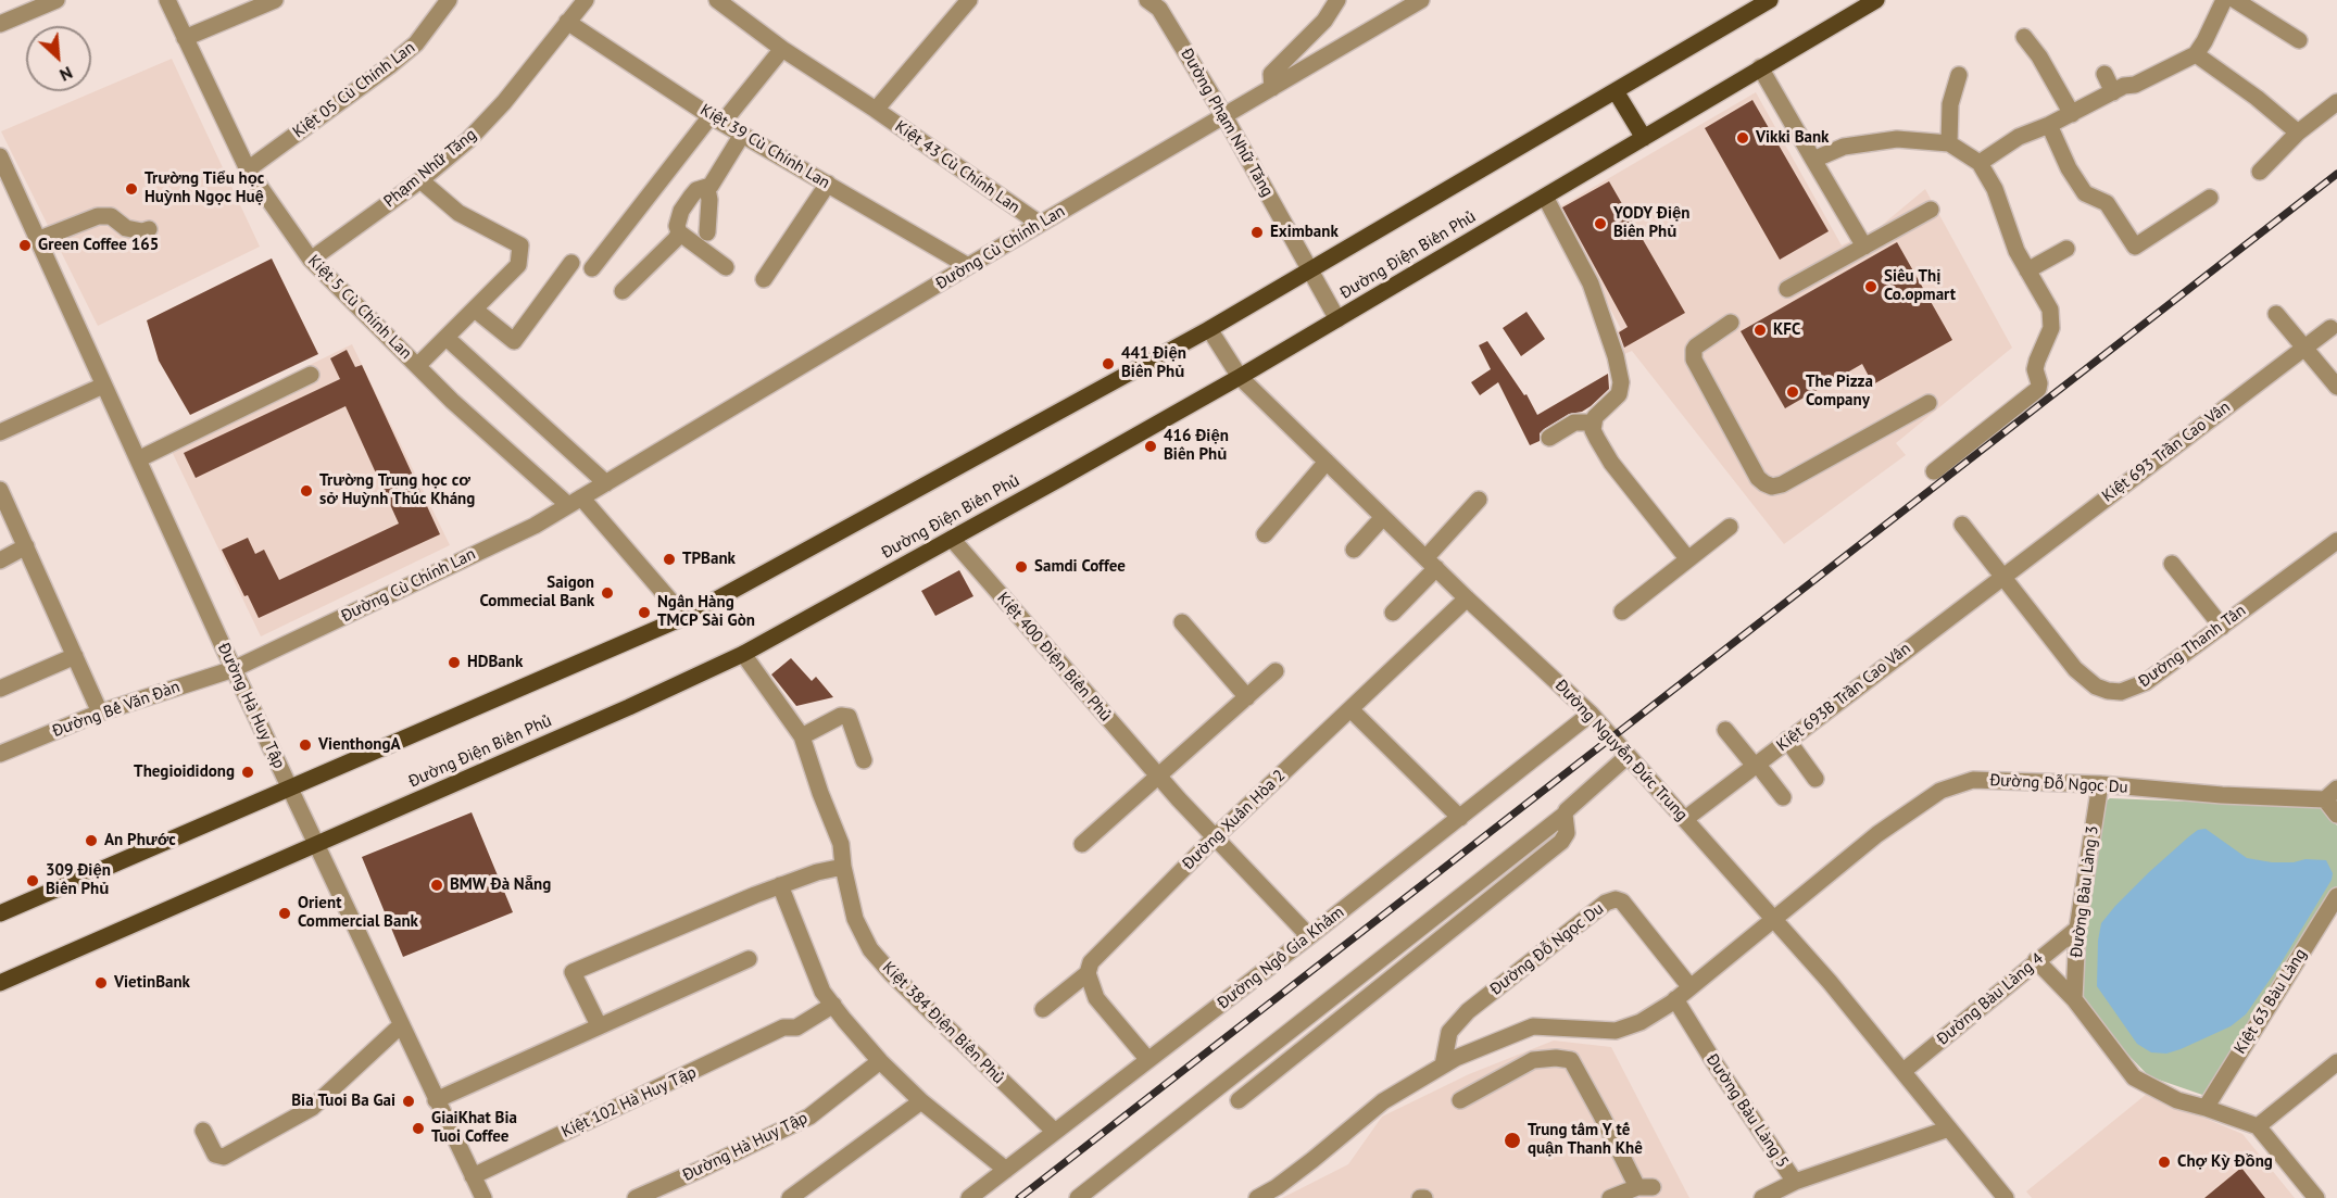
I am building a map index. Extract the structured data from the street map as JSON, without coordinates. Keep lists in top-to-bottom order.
{
  "streets": {
    "main road": ["Đường Điện Biên Phủ"],
    "street": [
      "Kiệt 05 Cù Chính Lan",
      "Đường Phạm Nhữ Tăng",
      "Kiệt 39 Cù Chính Lan",
      "Kiệt 43 Cù Chính Lan",
      "Phạm Nhữ Tăng",
      "Đường Cù Chính Lan",
      "Kiệt 5 Cù Chính Lan",
      "Kiệt 693 Trần Cao Vân",
      "Đường Thanh Tân",
      "Kiệt 400 Điện Biên Phủ",
      "Kiệt 693B Trần Cao Vân",
      "Đường Hà Huy Tập",
      "Đường Bế Văn Đàn",
      "Đường Nguyễn Đức Trung",
      "Đường Đỗ Ngọc Du",
      "Đường Xuân Hòa 2",
      "Đường Bàu Làng 3",
      "Đường Ngô Gia Khảm",
      "Đường Bàu Làng 4",
      "Kiệt 63 Bàu Làng",
      "Kiệt 384 Điện Biên Phủ",
      "Kiệt 102 Hà Huy Tập",
      "Đường Bàu Làng 5"
    ]
  },
  "crossings": [
    ["Kiệt 05 Cù Chính Lan", "Kiệt 5 Cù Chính Lan"],
    ["Đường Phạm Nhữ Tăng", "Đường Cù Chính Lan"],
    ["Đường Phạm Nhữ Tăng", "Đường Điện Biên Phủ"],
    ["Kiệt 39 Cù Chính Lan", "Phạm Nhữ Tăng"],
    ["Kiệt 39 Cù Chính Lan", "Đường Cù Chính Lan"],
    ["Kiệt 43 Cù Chính Lan", "Đường Cù Chính Lan"],
    ["Phạm Nhữ Tăng", "Kiệt 5 Cù Chính Lan"],
    ["Đường Cù Chính Lan", "Kiệt 5 Cù Chính Lan"],
    ["Đường Cù Chính Lan", "Đường Hà Huy Tập"],
    ["Đường Cù Chính Lan", "Đường Bế Văn Đàn"],
    ["Đường Điện Biên Phủ", "Kiệt 400 Điện Biên Phủ"],
    ["Đường Điện Biên Phủ", "Đường Hà Huy Tập"],
    ["Đường Điện Biên Phủ", "Đường Nguyễn Đức Trung"],
    ["Đường Điện Biên Phủ", "Kiệt 384 Điện Biên Phủ"],
    ["Kiệt 693 Trần Cao Vân", "Đường Thanh Tân"],
    ["Kiệt 693 Trần Cao Vân", "Kiệt 693B Trần Cao Vân"],
    ["Đường Thanh Tân", "Kiệt 693B Trần Cao Vân"],
    ["Kiệt 400 Điện Biên Phủ", "Đường Xuân Hòa 2"],
    ["Kiệt 400 Điện Biên Phủ", "Đường Ngô Gia Khảm"],
    ["Kiệt 693B Trần Cao Vân", "Đường Nguyễn Đức Trung"],
    ["Đường Hà Huy Tập", "Đường Bế Văn Đàn"],
    ["Đường Hà Huy Tập", "Kiệt 102 Hà Huy Tập"],
    ["Đường Nguyễn Đức Trung", "Đường Đỗ Ngọc Du"],
    ["Đường Nguyễn Đức Trung", "Đường Xuân Hòa 2"],
    ["Đường Nguyễn Đức Trung", "Đường Ngô Gia Khảm"],
    ["Đường Nguyễn Đức Trung", "Đường Bàu Làng 4"],
    ["Đường Nguyễn Đức Trung", "Đường Bàu Làng 5"],
    ["Đường Đỗ Ngọc Du", "Đường Bàu Làng 3"],
    ["Đường Đỗ Ngọc Du", "Đường Bàu Làng 5"],
    ["Đường Bàu Làng 3", "Đường Bàu Làng 4"],
    ["Đường Ngô Gia Khảm", "Kiệt 384 Điện Biên Phủ"]
  ],
  "places": [
    "Vikki Bank",
    "Trường Tiểu học Huỳnh Ngọc Huệ",
    "YODY Điện Biên Phủ",
    "Eximbank",
    "Green Coffee 165",
    "Siêu Thị Co.opmart",
    "KFC",
    "441 Điện Biên Phủ",
    "The Pizza Company",
    "416 Điện Biên Phủ",
    "Trường Trung học cơ sở Huỳnh Thúc Kháng",
    "TPBank",
    "Samdi Coffee",
    "Saigon Commecial Bank",
    "Ngân Hàng TMCP Sài Gòn",
    "HDBank",
    "VienthongA",
    "Thegioididong",
    "An Phước",
    "309 Điện Biên Phủ",
    "BMW Đà Nẵng",
    "Orient Commercial Bank",
    "VietinBank",
    "Bia Tuoi Ba Gai",
    "GiaiKhat Bia Tuoi Coffee",
    "Trung tâm Y tế quận Thanh Khê",
    "Chợ Kỳ Đồng"
  ],
  "north": "bottom right"
}
